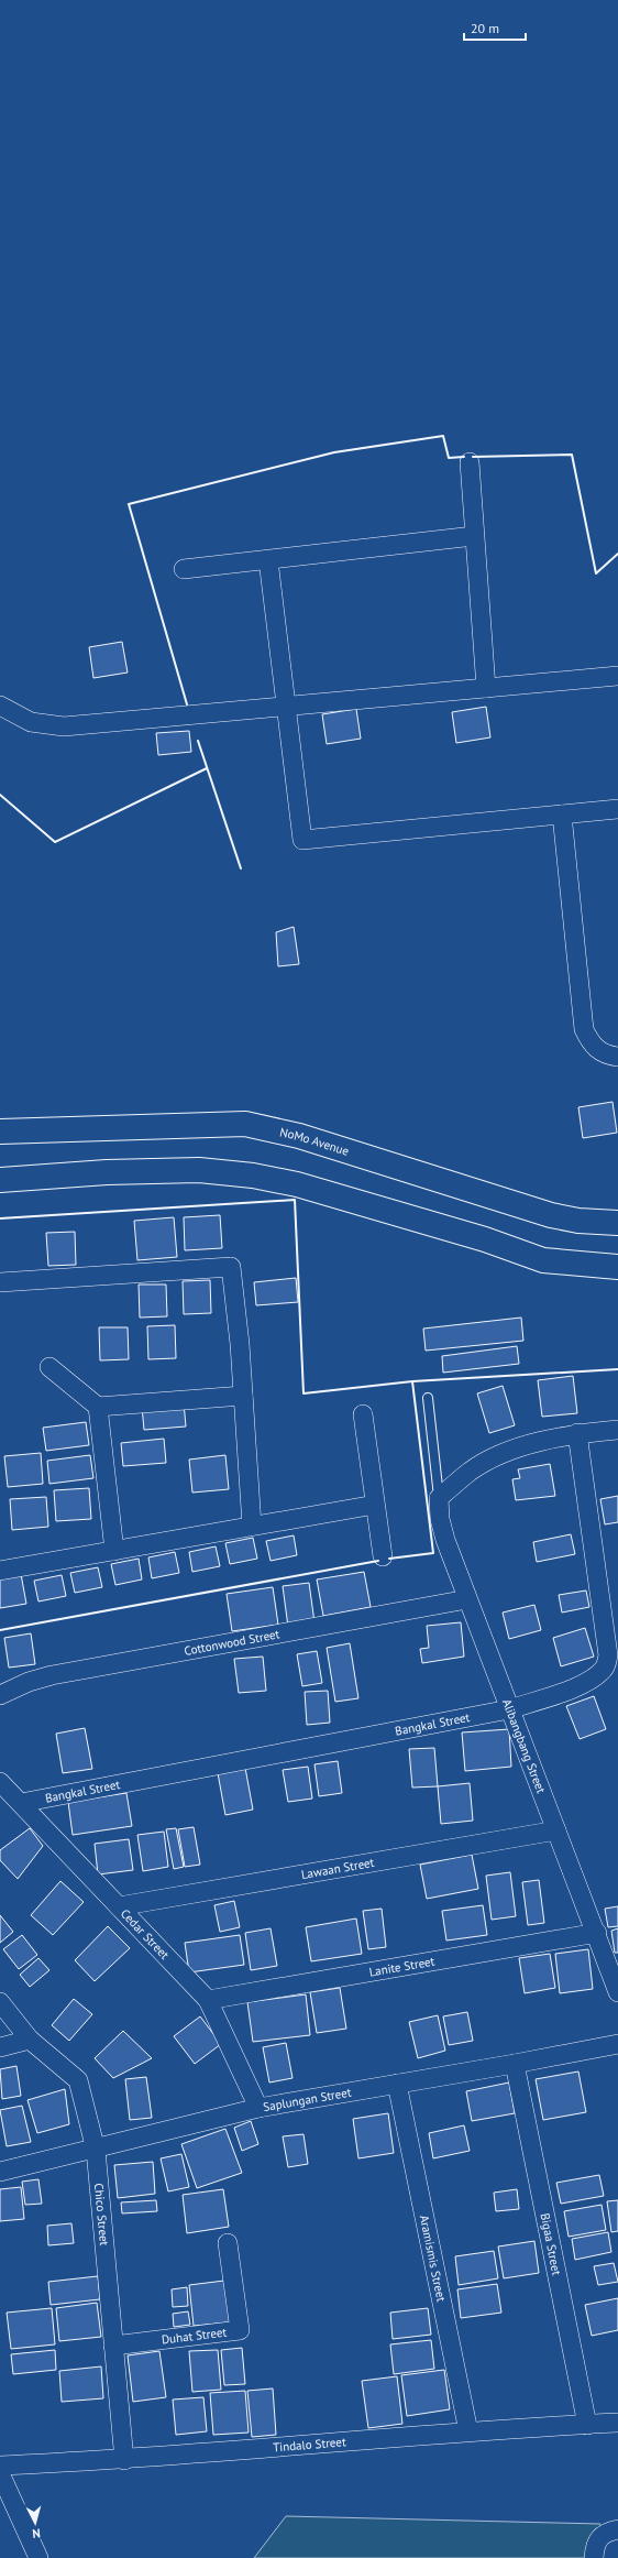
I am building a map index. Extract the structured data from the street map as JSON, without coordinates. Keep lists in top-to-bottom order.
{
  "streets": {
    "main road": ["NoMo Avenue"],
    "street": [
      "Cottonwood Street",
      "Bangkal Street",
      "Alibangbang Street",
      "Lawaan Street",
      "Cedar Street",
      "Lanite Street",
      "Saplungan Street",
      "Chico Street",
      "Bigaa Street",
      "Aramismis Street",
      "Duhat Street",
      "Tindalo Street"
    ]
  },
  "crossings": [
    ["Cottonwood Street", "Alibangbang Street"],
    ["Bangkal Street", "Alibangbang Street"],
    ["Bangkal Street", "Cedar Street"],
    ["Alibangbang Street", "Lawaan Street"],
    ["Alibangbang Street", "Lanite Street"],
    ["Lawaan Street", "Cedar Street"],
    ["Cedar Street", "Lanite Street"],
    ["Cedar Street", "Saplungan Street"],
    ["Saplungan Street", "Chico Street"],
    ["Saplungan Street", "Bigaa Street"],
    ["Saplungan Street", "Aramismis Street"],
    ["Chico Street", "Duhat Street"],
    ["Chico Street", "Tindalo Street"],
    ["Bigaa Street", "Tindalo Street"],
    ["Aramismis Street", "Tindalo Street"]
  ],
  "scale_bar": "20 m",
  "north": "bottom"
}
